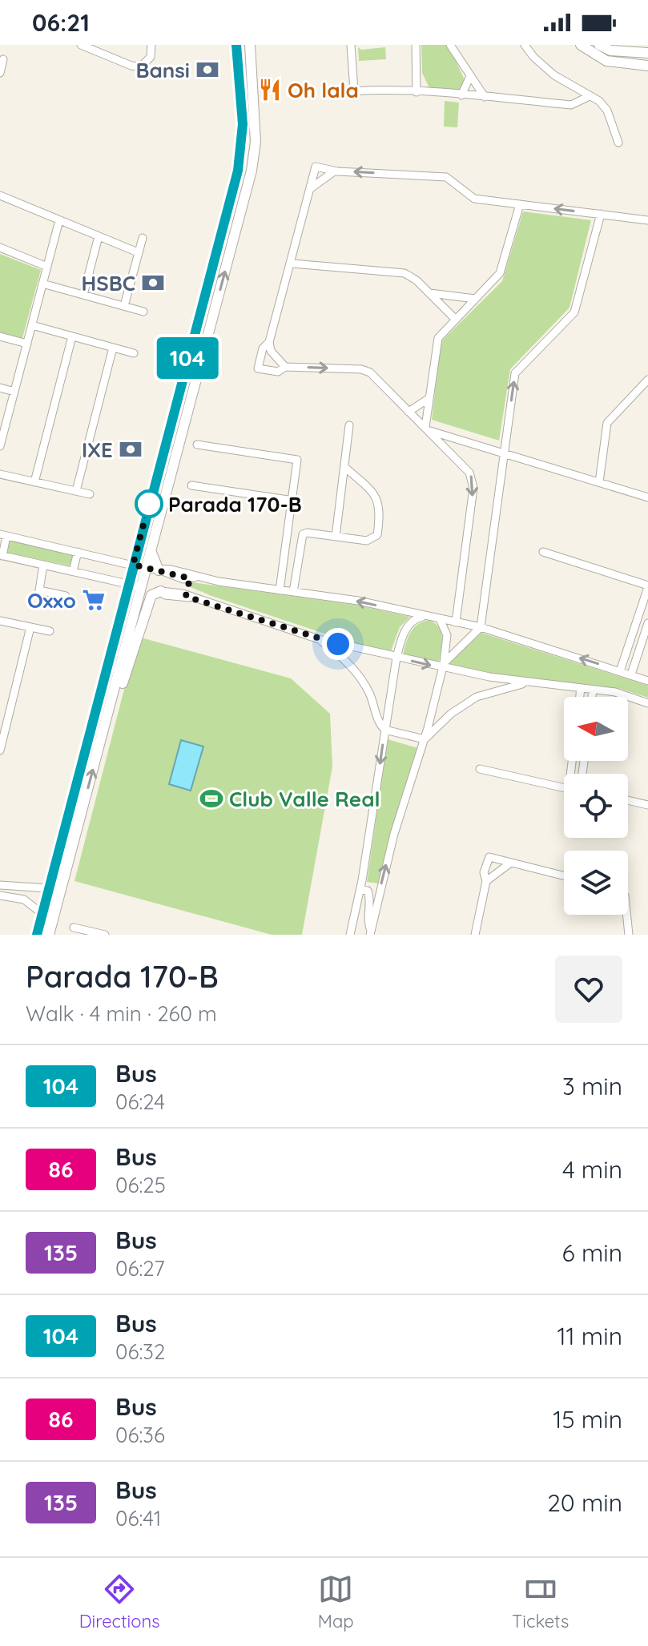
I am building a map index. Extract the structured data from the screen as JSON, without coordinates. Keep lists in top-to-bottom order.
{
  "places": {
    "bank": ["Bansi", "HSBC", "IXE"],
    "restaurant": ["Oh lala"],
    "other": ["Parada 170-B"],
    "supermarket": ["Oxxo"],
    "sports": ["Club Valle Real"]
  },
  "lines": ["bus line 104"],
  "north": "left",
  "page": {
    "status": "06:21",
    "on_map": "104",
    "heading": ["Parada 170-B", "Walk · 4 min · 260 m"],
    "list": [
      {
        "mark": "104",
        "name": "Bus",
        "note": "06:24",
        "value": "3 min"
      },
      {
        "mark": "86",
        "name": "Bus",
        "note": "06:25",
        "value": "4 min"
      },
      {
        "mark": "135",
        "name": "Bus",
        "note": "06:27",
        "value": "6 min"
      },
      {
        "mark": "104",
        "name": "Bus",
        "note": "06:32",
        "value": "11 min"
      },
      {
        "mark": "86",
        "name": "Bus",
        "note": "06:36",
        "value": "15 min"
      },
      {
        "mark": "135",
        "name": "Bus",
        "note": "06:41",
        "value": "20 min"
      }
    ],
    "tabs": ["Directions", "Map", "Tickets"]
  }
}
